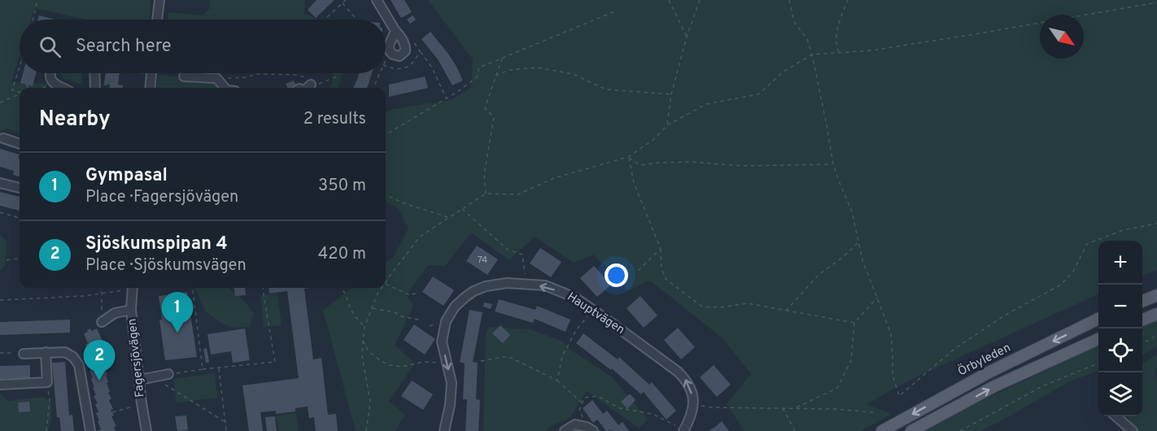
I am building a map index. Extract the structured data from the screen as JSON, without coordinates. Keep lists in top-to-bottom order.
{
  "streets": {
    "main road": ["Örbyleden"],
    "street": ["Hauptvägen", "Fagersjövägen"]
  },
  "house_numbers": ["74"],
  "north": "bottom right",
  "page": {
    "search": "Search here",
    "heading": ["Nearby", "2 results"],
    "list": [
      {
        "mark": "1",
        "name": "Gympasal",
        "note": "Place · Fagersjövägen",
        "value": "350 m"
      },
      {
        "mark": "2",
        "name": "Sjöskumspipan 4",
        "note": "Place · Sjöskumsvägen",
        "value": "420 m"
      }
    ],
    "map_buttons": ["+", "−"],
    "pins": ["1", "2"]
  }
}
